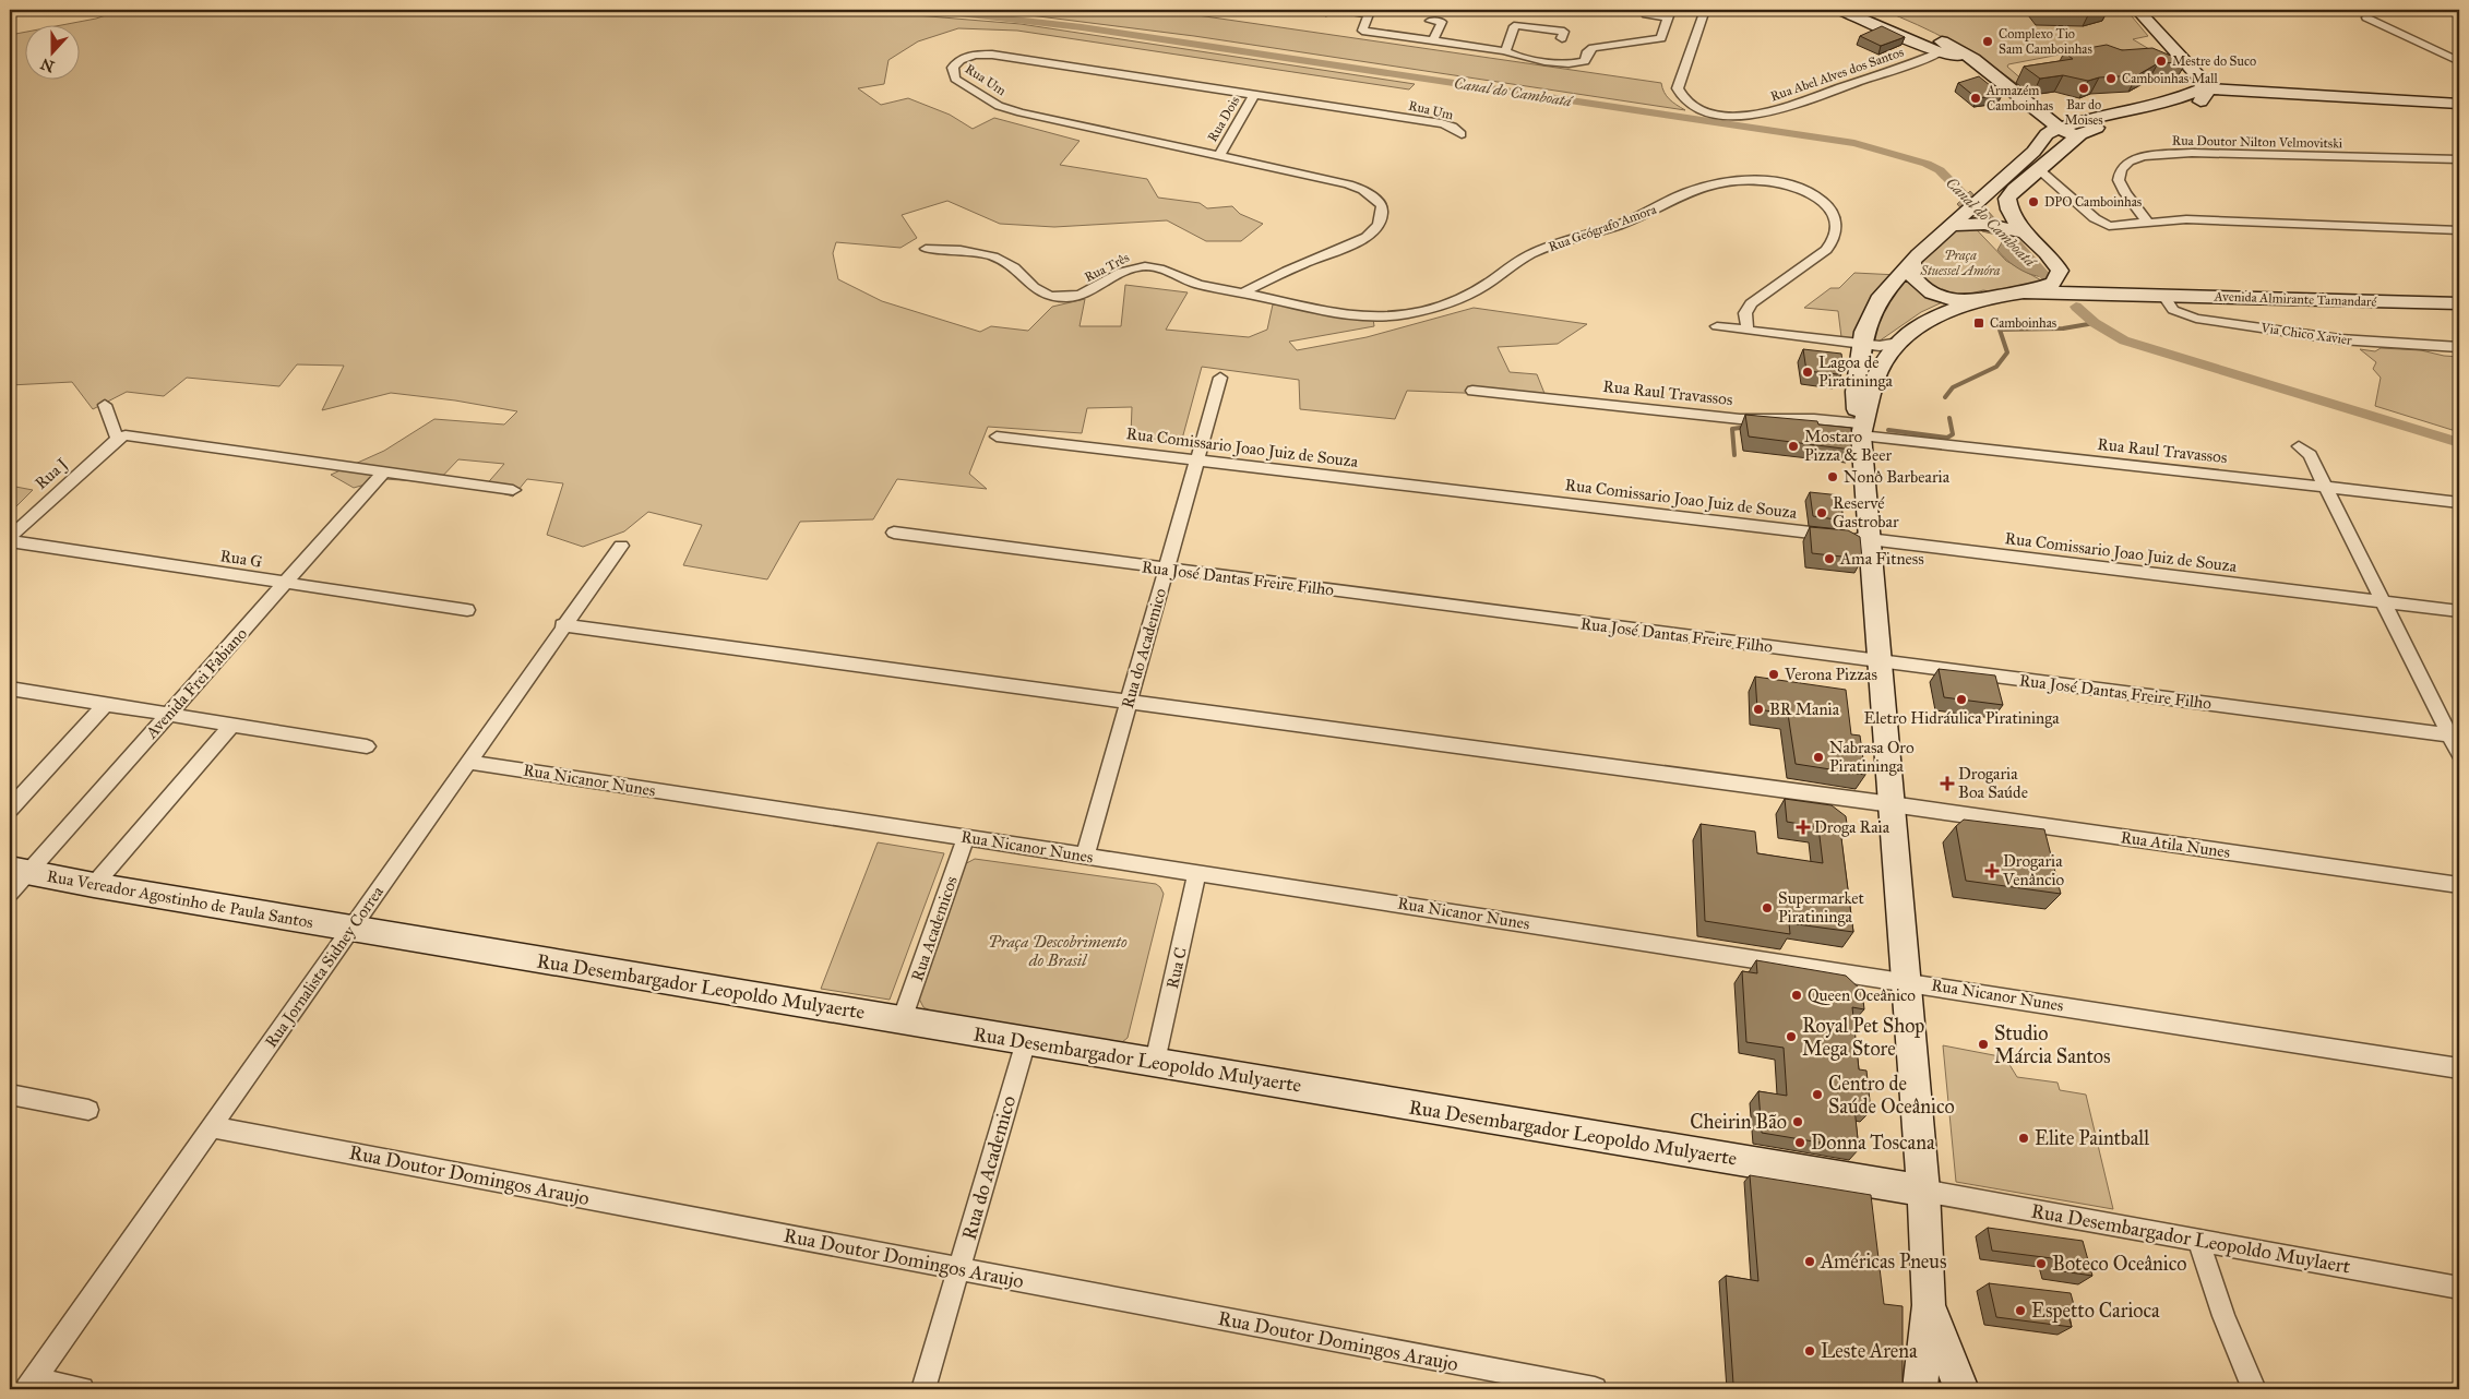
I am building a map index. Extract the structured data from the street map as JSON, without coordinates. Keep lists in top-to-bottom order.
{
  "streets": {
    "street": [
      "Rua Abel Alves dos Santos",
      "Rua Um",
      "Rua Dois",
      "Rua Doutor Nilton Velmovitski",
      "Rua Geógrafo Amora",
      "Rua Três",
      "Avenida Almirante Tamandaré",
      "Via Chico Xavier",
      "Rua Raul Travassos",
      "Rua Comissario Joao Juiz de Souza",
      "Rua J",
      "Rua G",
      "Rua José Dantas Freire Filho",
      "Rua do Academico",
      "Avenida Frei Fabiano",
      "Rua Nicanor Nunes",
      "Rua Atila Nunes",
      "Rua Vereador Agostinho de Paula Santos",
      "Rua Academicos",
      "Rua Jornalista Sidney Correa",
      "Rua C",
      "Rua Desembargador Leopoldo Mulyaerte",
      "Rua Doutor Domingos Araujo",
      "Rua Desembargador Leopoldo Muylaert"
    ]
  },
  "crossings": [
    ["Rua Um", "Rua Dois"],
    ["Rua Geógrafo Amora", "Rua Três"],
    ["Avenida Almirante Tamandaré", "Via Chico Xavier"],
    ["Avenida Almirante Tamandaré", "Rua Raul Travassos"],
    ["Avenida Almirante Tamandaré", "Rua Comissario Joao Juiz de Souza"],
    ["Avenida Almirante Tamandaré", "Rua José Dantas Freire Filho"],
    ["Avenida Almirante Tamandaré", "Rua Nicanor Nunes"],
    ["Avenida Almirante Tamandaré", "Rua Atila Nunes"],
    ["Avenida Almirante Tamandaré", "Rua Desembargador Leopoldo Mulyaerte"],
    ["Avenida Almirante Tamandaré", "Rua Desembargador Leopoldo Muylaert"],
    ["Rua Comissario Joao Juiz de Souza", "Rua do Academico"],
    ["Rua G", "Avenida Frei Fabiano"],
    ["Rua José Dantas Freire Filho", "Rua do Academico"],
    ["Rua do Academico", "Rua Nicanor Nunes"],
    ["Rua do Academico", "Rua Desembargador Leopoldo Mulyaerte"],
    ["Rua do Academico", "Rua Doutor Domingos Araujo"],
    ["Avenida Frei Fabiano", "Rua Vereador Agostinho de Paula Santos"],
    ["Rua Nicanor Nunes", "Rua Academicos"],
    ["Rua Nicanor Nunes", "Rua Jornalista Sidney Correa"],
    ["Rua Nicanor Nunes", "Rua C"],
    ["Rua Vereador Agostinho de Paula Santos", "Rua Jornalista Sidney Correa"],
    ["Rua Vereador Agostinho de Paula Santos", "Rua Desembargador Leopoldo Mulyaerte"],
    ["Rua Academicos", "Rua Desembargador Leopoldo Mulyaerte"],
    ["Rua Jornalista Sidney Correa", "Rua Desembargador Leopoldo Mulyaerte"],
    ["Rua Jornalista Sidney Correa", "Rua Doutor Domingos Araujo"],
    ["Rua C", "Rua Desembargador Leopoldo Mulyaerte"],
    ["Rua Desembargador Leopoldo Mulyaerte", "Rua Desembargador Leopoldo Muylaert"]
  ],
  "water": ["Canal do Camboatá"],
  "parks": ["Praça Stuessel Amóra", "Praça Descobrimento do Brasil"],
  "places": {
    "other": [
      "Complexo Tio Sam Camboinhas",
      "Mestre do Suco",
      "Camboinhas Mall",
      "Bar do Moises",
      "Armazém Camboinhas",
      "DPO Camboinhas",
      "Lagoa de Piratininga",
      "Mostaro Pizza & Beer",
      "Nonô Barbearia",
      "Reservé Gastrobar",
      "Ama Fitness",
      "Verona Pizzas",
      "Eletro Hidráulica Piratininga",
      "BR Mania",
      "Nabrasa Oro Piratininga",
      "Supermarket Piratininga",
      "Queen Oceânico",
      "Royal Pet Shop Mega Store",
      "Studio Márcia Santos",
      "Centro de Saúde Oceânico",
      "Cheirin Bão",
      "Elite Paintball",
      "Donna Toscana",
      "Américas Pneus",
      "Boteco Oceânico",
      "Espetto Carioca",
      "Leste Arena"
    ],
    "transit": ["Camboinhas"],
    "health": ["Drogaria Boa Saúde", "Droga Raia", "Drogaria Venâncio"]
  },
  "north": "bottom"
}
